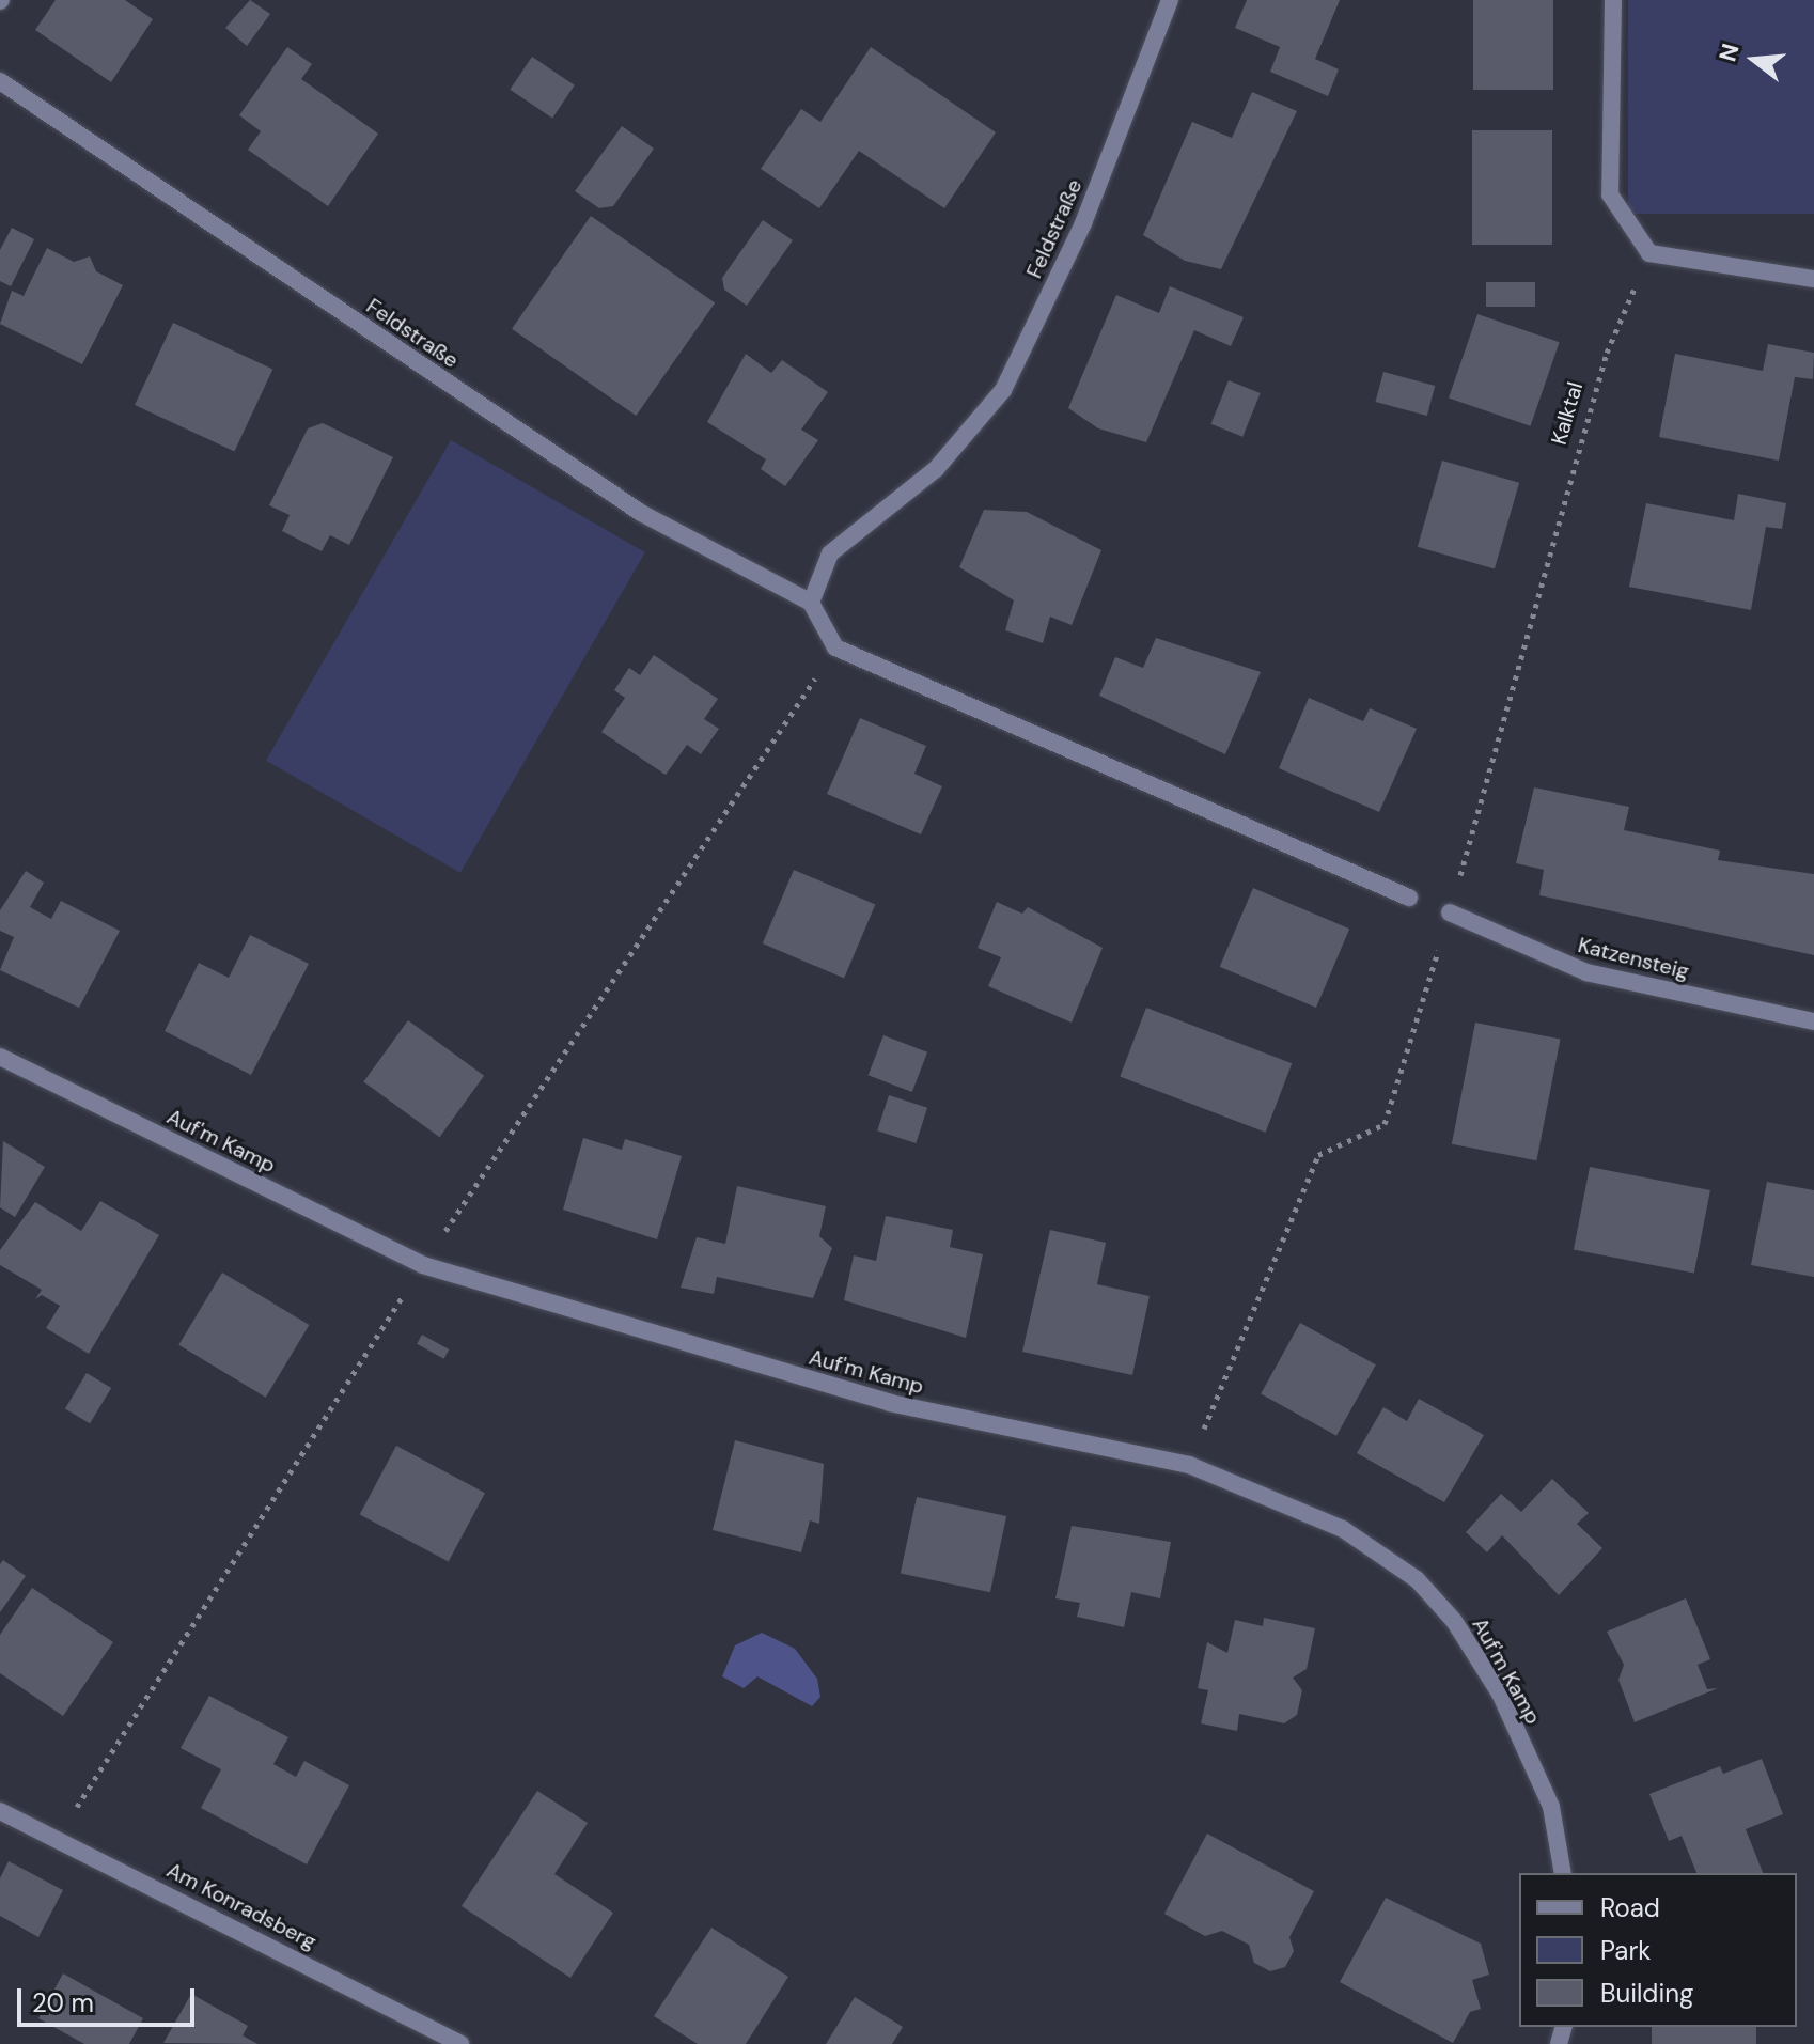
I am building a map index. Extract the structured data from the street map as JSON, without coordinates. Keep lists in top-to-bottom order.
{
  "streets": {
    "street": [
      "Feldstraße",
      "Katzensteig",
      "Auf'm Kamp",
      "Am Konradsberg"
    ],
    "path": ["Kalktal"]
  },
  "crossings": [
    ["Kalktal", "Katzensteig"],
    ["Kalktal", "Auf'm Kamp"]
  ],
  "legend": ["Road", "Park", "Building"],
  "scale_bar": "20 m",
  "north": "left"
}
